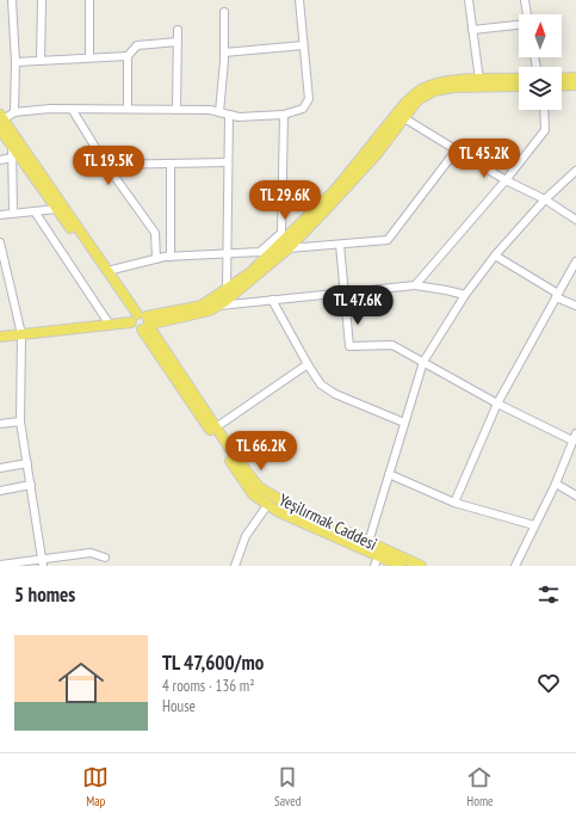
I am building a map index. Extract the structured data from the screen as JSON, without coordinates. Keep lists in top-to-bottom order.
{
  "streets": {
    "main road": ["Yeşilırmak Caddesi"]
  },
  "north": "top",
  "page": {
    "price": [
      "TL 45.2K",
      "TL 19.5K",
      "TL 29.6K",
      "TL 47.6K",
      "TL 66.2K"
    ],
    "heading": "5 homes",
    "list": [
      {
        "name": "TL 47,600/mo",
        "note": "4 rooms · 136 m² · House"
      }
    ],
    "tabs": ["Map", "Saved", "Home"]
  }
}
